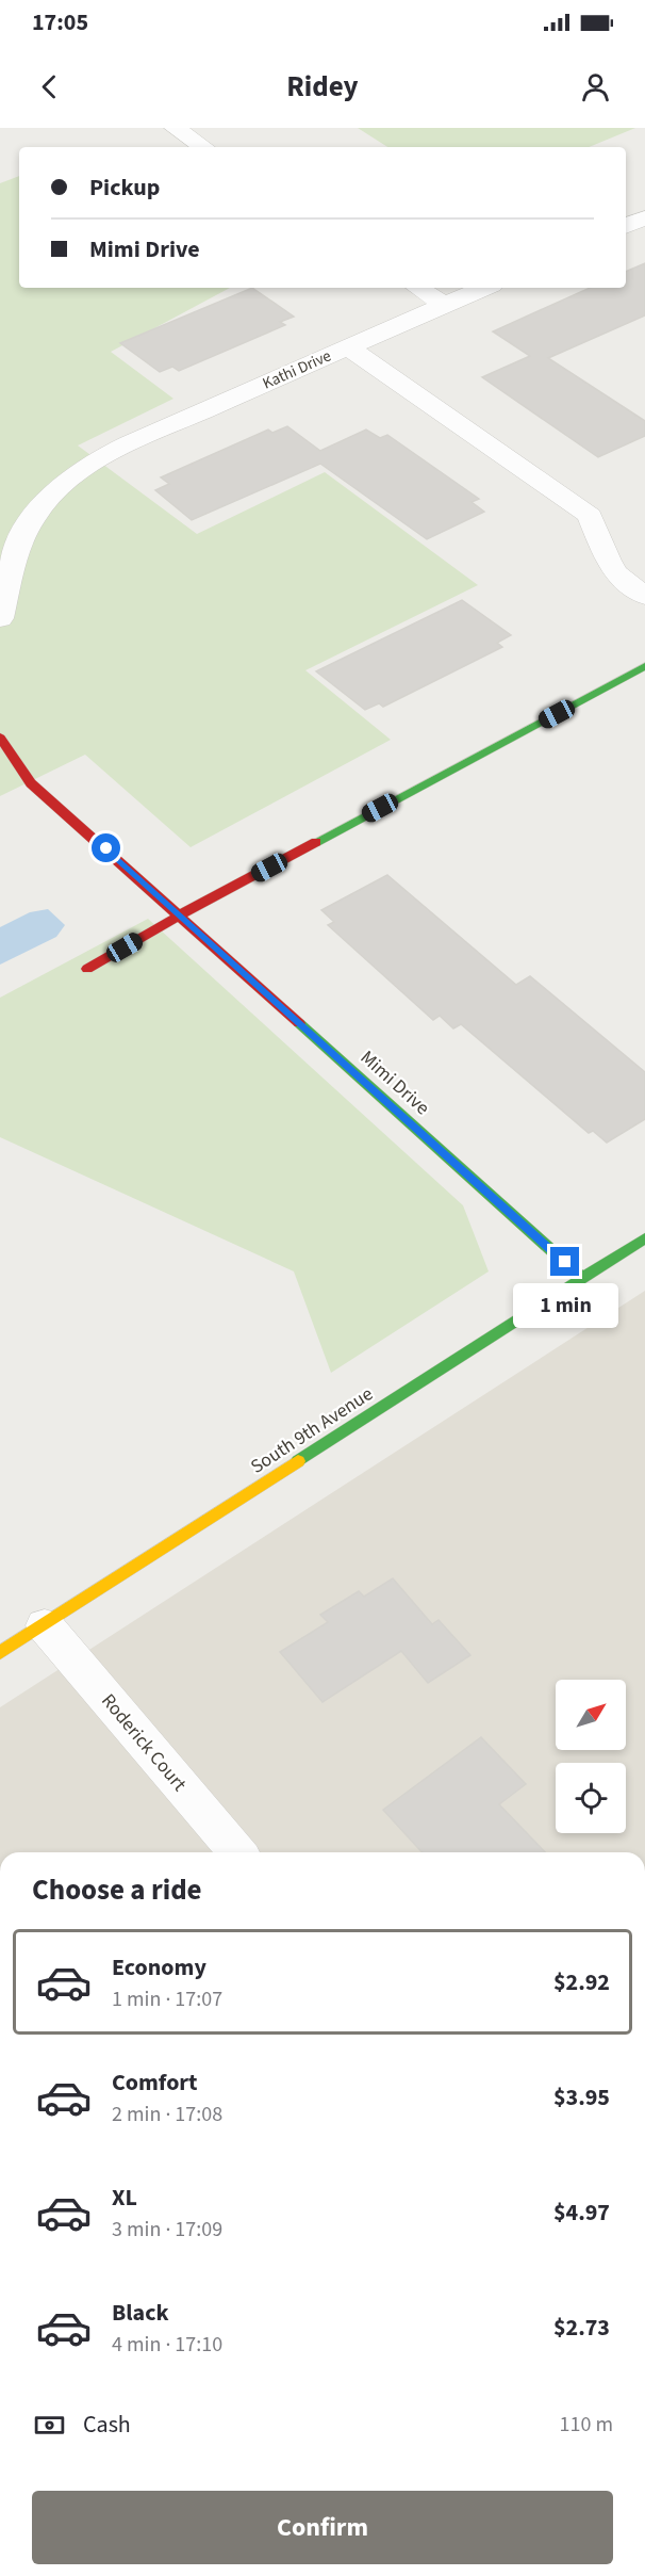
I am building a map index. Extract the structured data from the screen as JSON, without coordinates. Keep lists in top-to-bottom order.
{
  "streets": {
    "street": [
      "Kathi Drive",
      "Mimi Drive",
      "South 9th Avenue",
      "Roderick Court"
    ]
  },
  "crossings": [
    ["Mimi Drive", "South 9th Avenue"],
    ["South 9th Avenue", "Roderick Court"]
  ],
  "north": "top right",
  "page": {
    "status": "17:05",
    "header": "Ridey",
    "banner": ["Pickup", "Mimi Drive"],
    "bubble": "1 min",
    "heading": "Choose a ride",
    "list": [
      {
        "name": "Economy",
        "note": "1 min · 17:07",
        "value": "$2.92"
      },
      {
        "name": "Comfort",
        "note": "2 min · 17:08",
        "value": "$3.95"
      },
      {
        "name": "XL",
        "note": "3 min · 17:09",
        "value": "$4.97"
      },
      {
        "name": "Black",
        "note": "4 min · 17:10",
        "value": "$2.73"
      }
    ],
    "pay": ["Cash", "110 m"],
    "buttons": "Confirm"
  }
}
